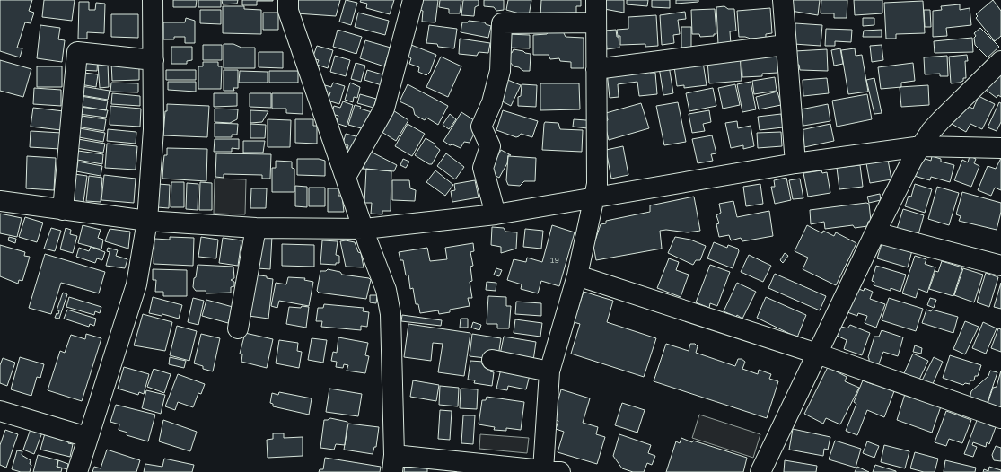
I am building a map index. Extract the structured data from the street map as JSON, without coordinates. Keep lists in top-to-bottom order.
{
  "house_numbers": ["19"]
}
